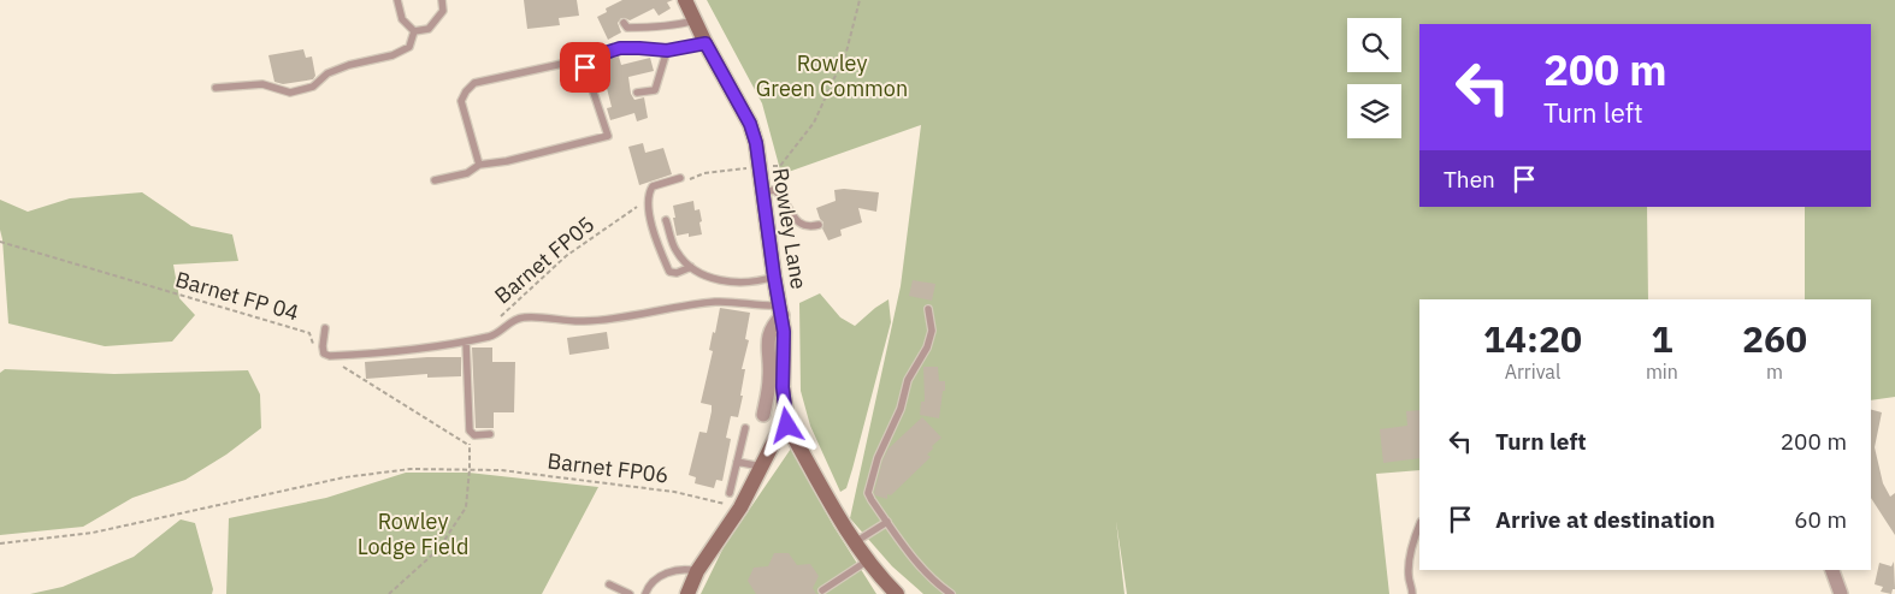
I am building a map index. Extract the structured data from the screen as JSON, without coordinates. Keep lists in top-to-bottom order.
{
  "streets": {
    "street": ["Rowley Lane"],
    "path": ["Barnet FP05", "Barnet FP 04", "Barnet FP06"]
  },
  "parks": ["Rowley Green Common", "Rowley Lodge Field"],
  "page": {
    "turn": ["200 m", "Turn left"],
    "then": "Then",
    "eta": [
      "14:20",
      "Arrival",
      "1",
      "min",
      "260",
      "m"
    ],
    "list": [
      {
        "name": "Turn left",
        "value": "200 m"
      },
      {
        "name": "Arrive at destination",
        "value": "60 m"
      }
    ]
  }
}
